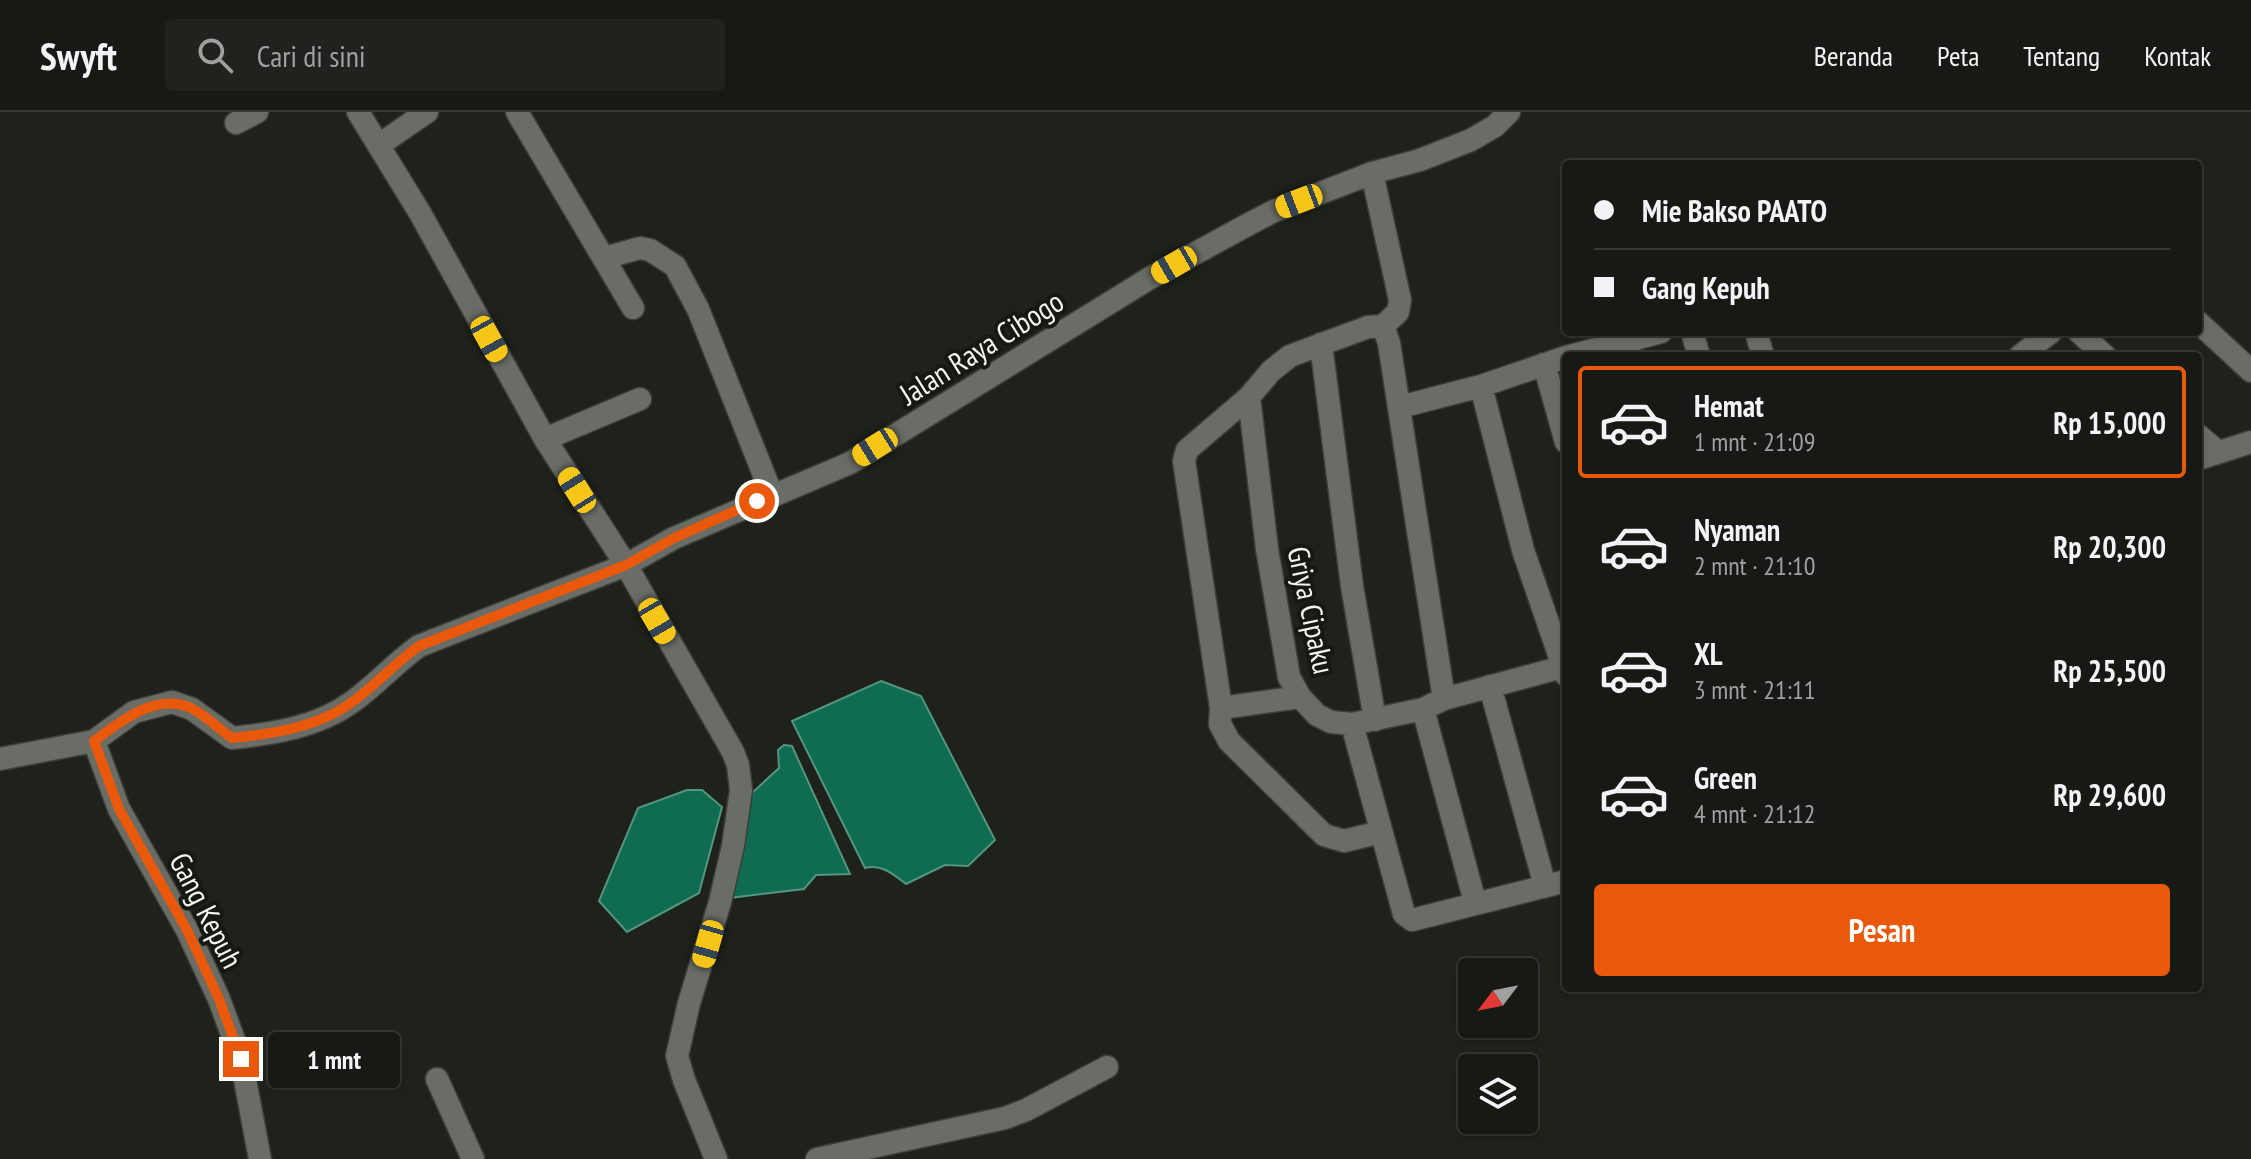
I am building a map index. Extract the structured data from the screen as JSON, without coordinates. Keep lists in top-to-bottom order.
{
  "streets": {
    "street": ["Jalan Raya Cibogo", "Griya Cipaku", "Gang Kepuh"]
  },
  "crossings": [
    ["Jalan Raya Cibogo", "Gang Kepuh"]
  ],
  "north": "bottom left",
  "page": {
    "header": "Swyft",
    "search": "Cari di sini",
    "nav": [
      "Beranda",
      "Peta",
      "Tentang",
      "Kontak"
    ],
    "banner": ["Mie Bakso PAATO", "Gang Kepuh"],
    "list": [
      {
        "name": "Hemat",
        "note": "1 mnt · 21:09",
        "value": "Rp 15,000"
      },
      {
        "name": "Nyaman",
        "note": "2 mnt · 21:10",
        "value": "Rp 20,300"
      },
      {
        "name": "XL",
        "note": "3 mnt · 21:11",
        "value": "Rp 25,500"
      },
      {
        "name": "Green",
        "note": "4 mnt · 21:12",
        "value": "Rp 29,600"
      }
    ],
    "buttons": "Pesan",
    "bubble": "1 mnt"
  }
}
